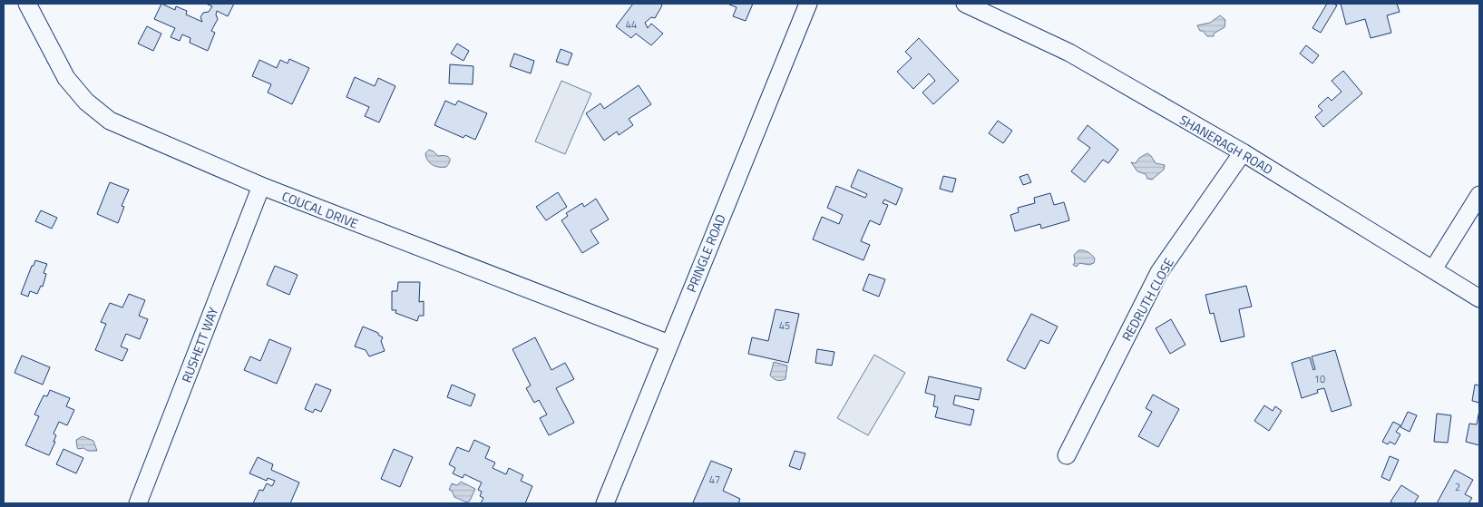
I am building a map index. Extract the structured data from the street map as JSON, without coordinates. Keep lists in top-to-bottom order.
{
  "streets": {
    "street": [
      "SHANERAGH ROAD",
      "COUCAL DRIVE",
      "PRINGLE ROAD",
      "REDRUTH CLOSE",
      "RUSHETT WAY"
    ]
  },
  "crossings": [
    ["SHANERAGH ROAD", "REDRUTH CLOSE"],
    ["COUCAL DRIVE", "PRINGLE ROAD"],
    ["COUCAL DRIVE", "RUSHETT WAY"]
  ],
  "house_numbers": [
    "44",
    "45",
    "10",
    "47",
    "2"
  ]
}
